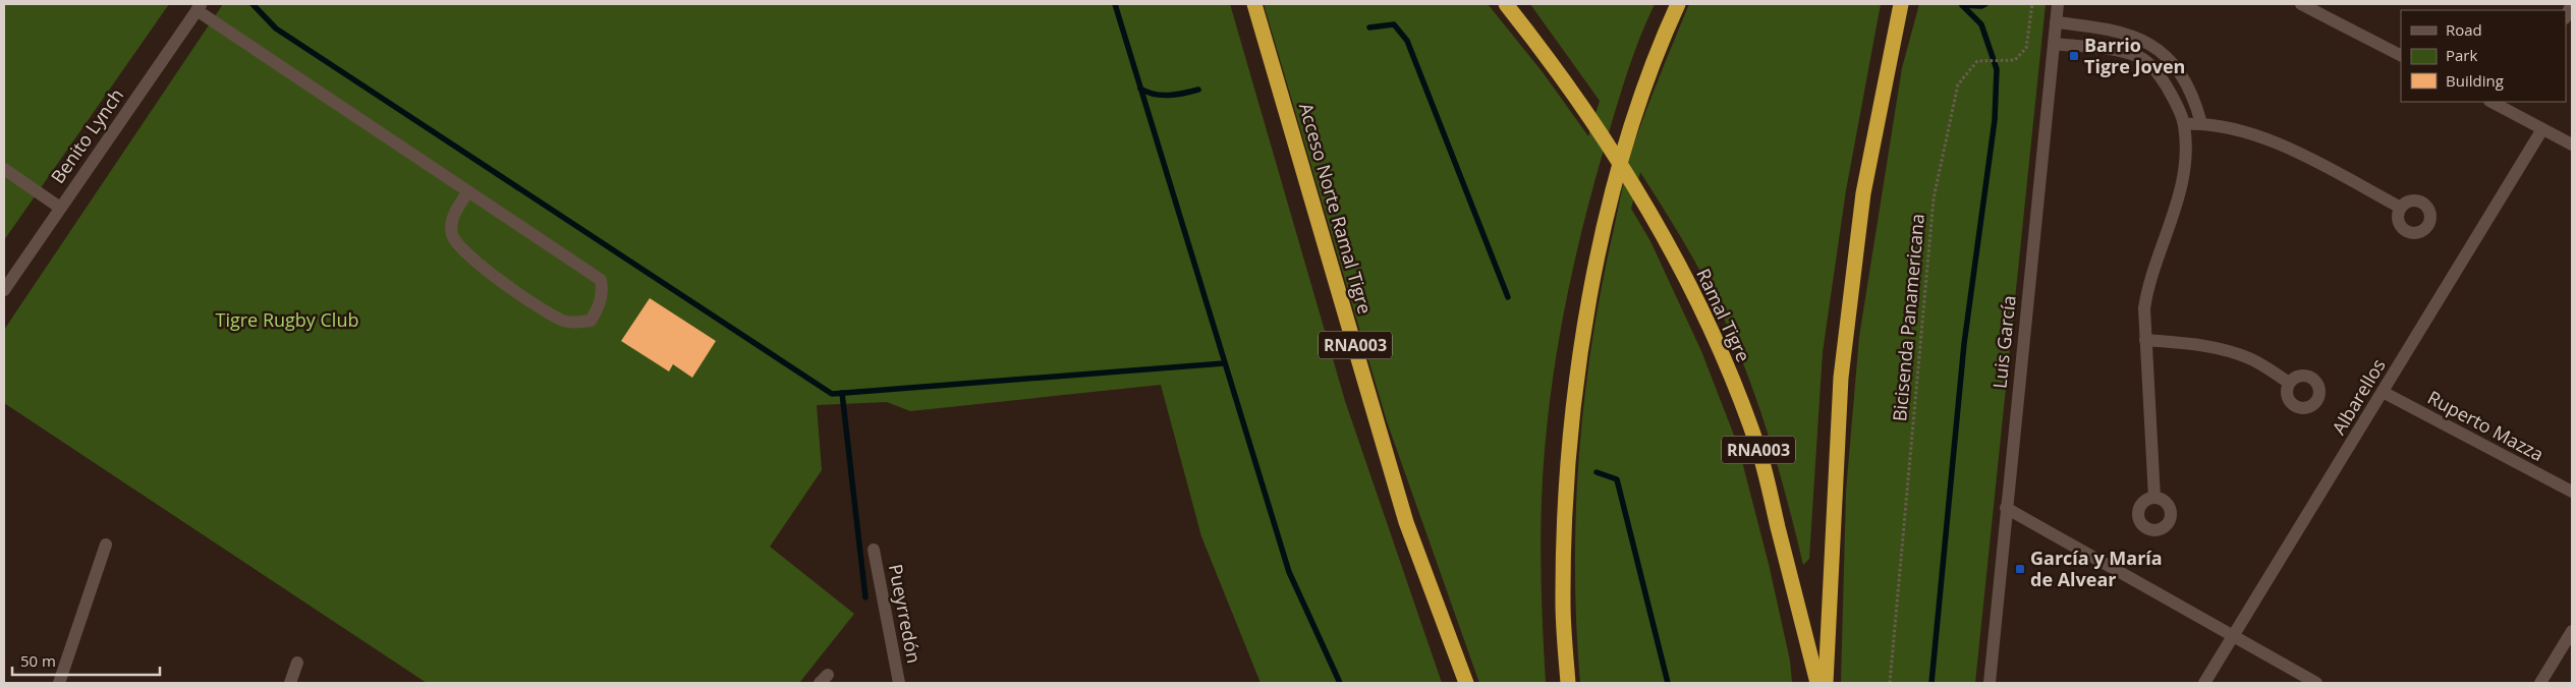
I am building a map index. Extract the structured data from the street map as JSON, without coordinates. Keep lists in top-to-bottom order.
{
  "streets": {
    "highway": ["Acceso Norte Ramal Tigre", "Ramal Tigre", "RNA003"],
    "street": [
      "Benito Lynch",
      "Luis García",
      "Albarellos",
      "Ruperto Mazza",
      "Pueyrredón"
    ],
    "path": ["Bicisenda Panamericana"]
  },
  "crossings": [
    ["Albarellos", "Ruperto Mazza"]
  ],
  "parks": ["Tigre Rugby Club"],
  "places": {
    "transit": ["Barrio Tigre Joven", "García y María de Alvear"]
  },
  "legend": ["Road", "Park", "Building"],
  "scale_bar": "50 m"
}
